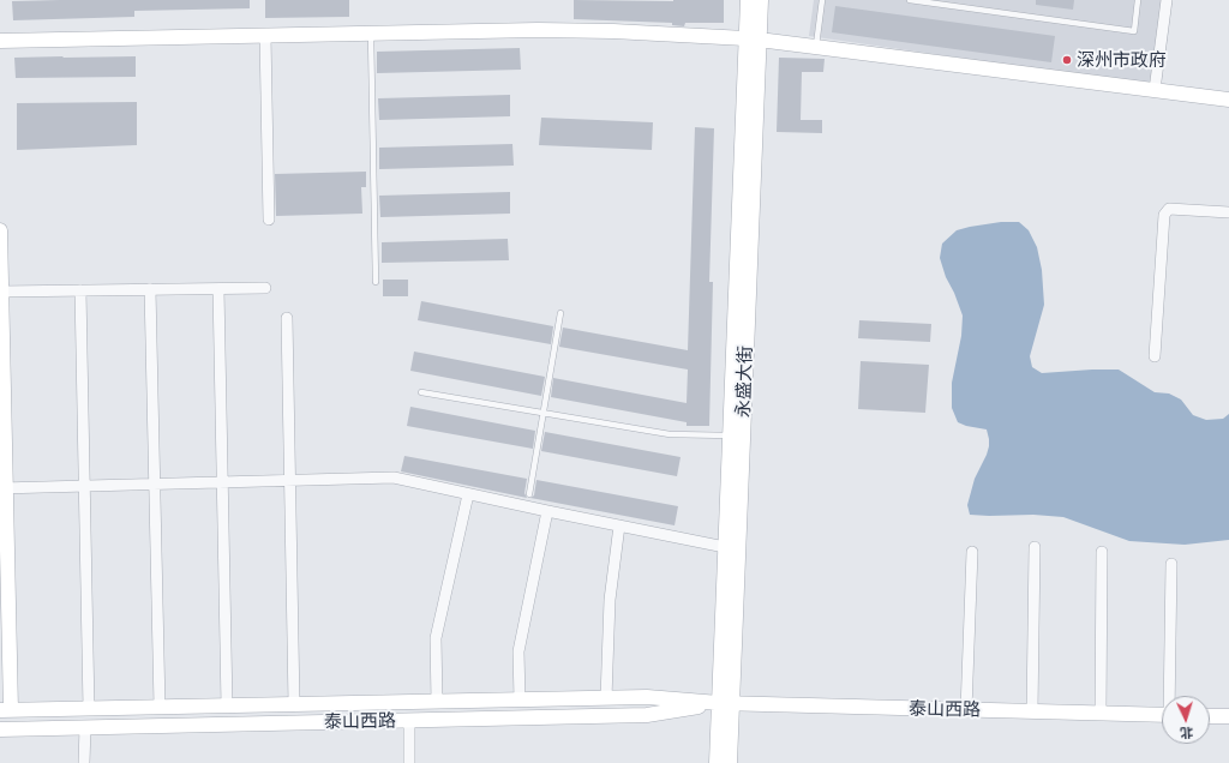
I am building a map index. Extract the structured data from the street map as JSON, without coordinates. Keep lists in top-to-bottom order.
{
  "streets": {
    "main road": ["永盛大街", "泰山西路"]
  },
  "crossings": [
    ["永盛大街", "泰山西路"]
  ],
  "places": ["深州市政府"],
  "north": "bottom"
}
